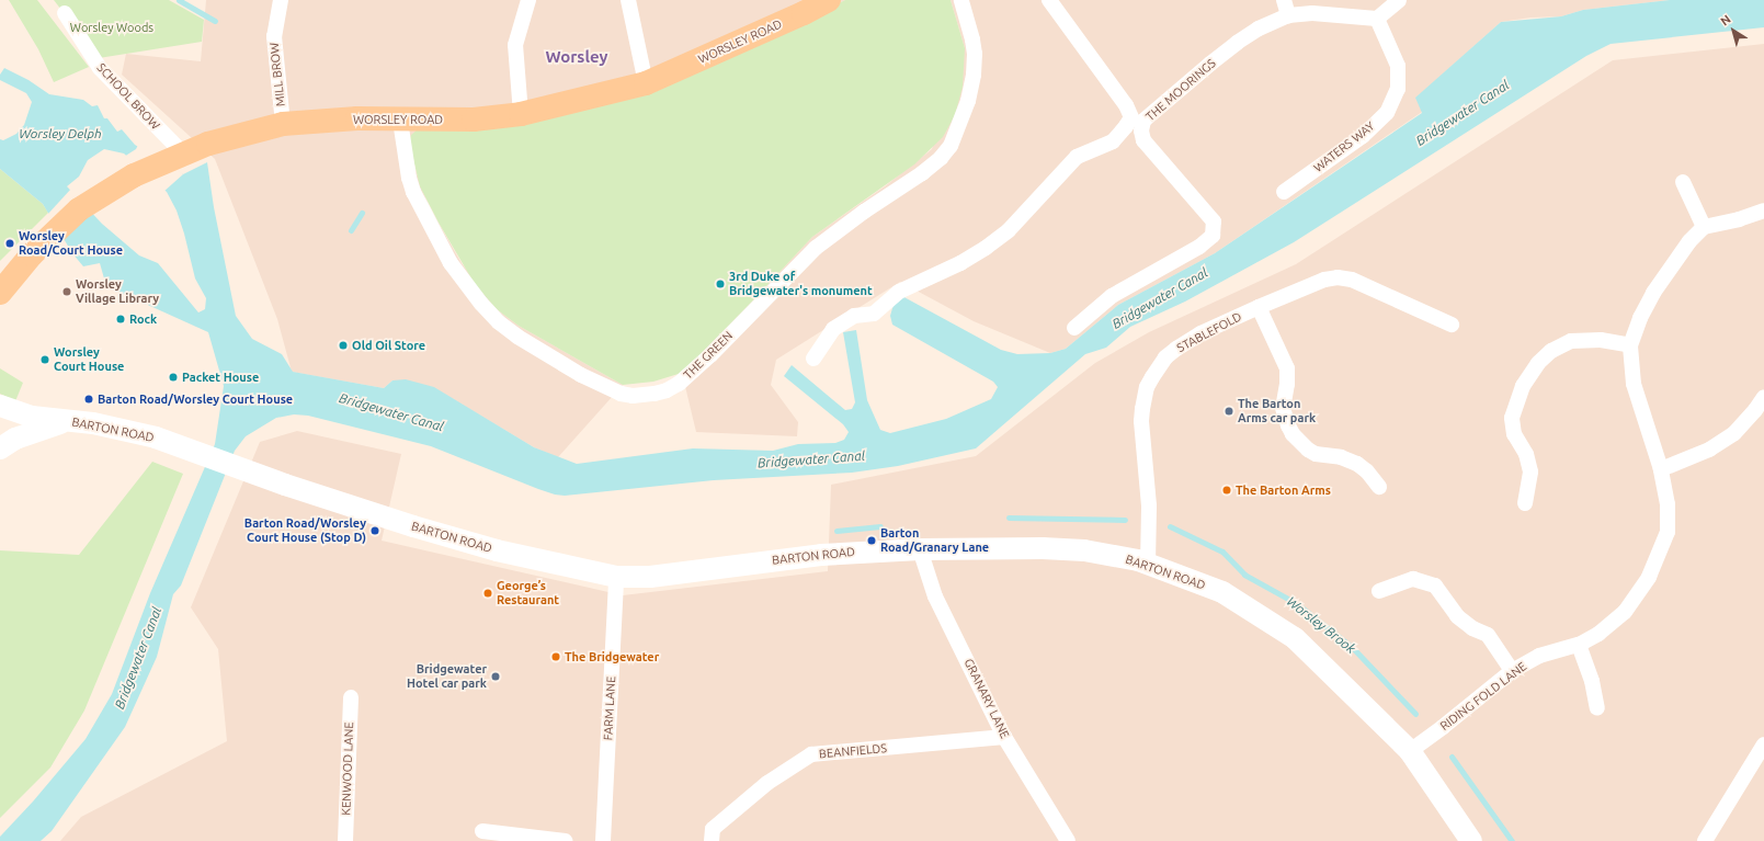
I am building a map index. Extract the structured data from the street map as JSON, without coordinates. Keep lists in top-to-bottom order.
{
  "streets": {
    "main road": ["WORSLEY ROAD", "BARTON ROAD"],
    "street": [
      "MILL BROW",
      "THE MOORINGS",
      "SCHOOL BROW",
      "WATERS WAY",
      "STABLEFOLD",
      "THE GREEN",
      "RIDING FOLD LANE",
      "GRANARY LANE",
      "FARM LANE",
      "BEANFIELDS",
      "KENWOOD LANE"
    ]
  },
  "crossings": [
    ["WORSLEY ROAD", "MILL BROW"],
    ["WORSLEY ROAD", "SCHOOL BROW"],
    ["WORSLEY ROAD", "THE GREEN"],
    ["THE MOORINGS", "WATERS WAY"],
    ["STABLEFOLD", "BARTON ROAD"],
    ["BARTON ROAD", "RIDING FOLD LANE"],
    ["BARTON ROAD", "GRANARY LANE"],
    ["BARTON ROAD", "FARM LANE"],
    ["GRANARY LANE", "BEANFIELDS"]
  ],
  "districts": ["Worsley"],
  "water": ["Bridgewater Canal", "Worsley Delph", "Worsley Brook"],
  "parks": ["Worsley Woods"],
  "places": [
    "Worsley Road/Court House",
    "3rd Duke of Bridgewater's monument",
    "Worsley Village Library",
    "Rock",
    "Old Oil Store",
    "Worsley Court House",
    "Packet House",
    "Barton Road/Worsley Court House",
    "The Barton Arms car park",
    "The Barton Arms",
    "Barton Road/Worsley Court House (Stop D)",
    "Barton Road/Granary Lane",
    "George’s Restaurant",
    "The Bridgewater",
    "Bridgewater Hotel car park"
  ],
  "north": "top left"
}
